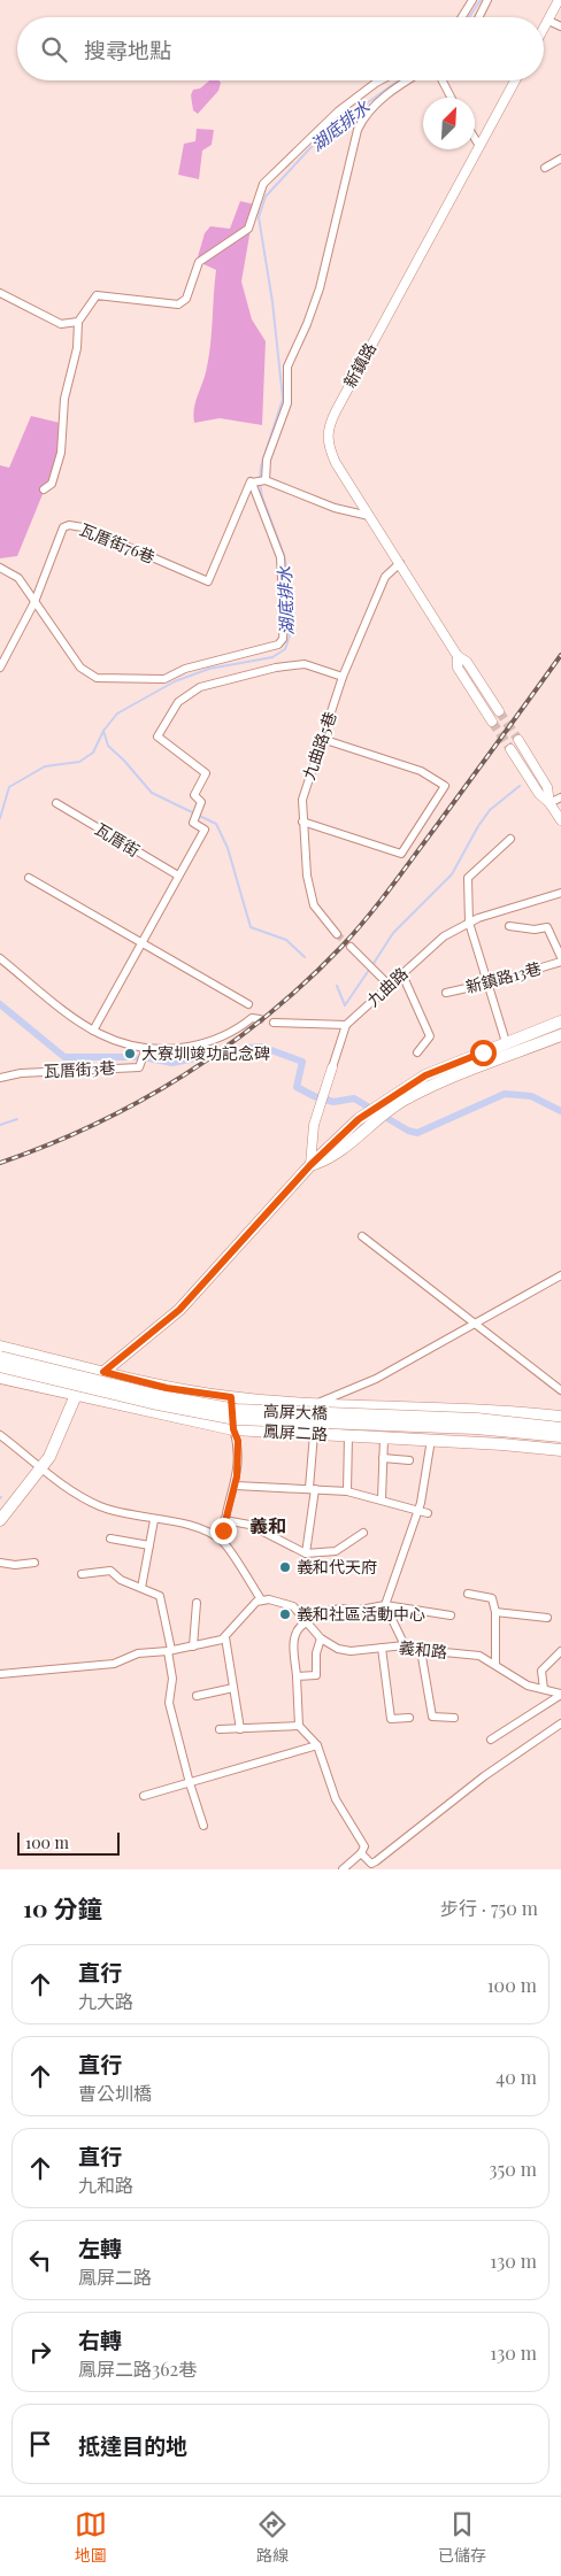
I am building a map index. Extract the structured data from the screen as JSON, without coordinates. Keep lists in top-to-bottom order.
{
  "streets": {
    "main road": ["高屏大橋", "鳳屏二路"],
    "street": [
      "新鎮路",
      "瓦厝街76巷",
      "九曲路5巷",
      "瓦厝街",
      "新鎮路13巷",
      "九曲路",
      "瓦厝街3巷",
      "義和路"
    ]
  },
  "crossings": [
    ["新鎮路", "九曲路5巷"]
  ],
  "districts": ["義和"],
  "water": ["湖底排水"],
  "places": ["大寮圳竣功記念碑", "義和代天府", "義和社區活動中心"],
  "scale_bar": "100 m",
  "north": "top right",
  "page": {
    "search": "搜尋地點",
    "scale": "100 m",
    "heading": ["10 分鐘", "步行 · 750 m"],
    "list": [
      ["直行", "九大路", "100 m"],
      ["直行", "曹公圳橋", "40 m"],
      ["直行", "九和路", "350 m"],
      ["左轉", "鳳屏二路", "130 m"],
      ["右轉", "鳳屏二路362巷", "130 m"],
      "抵達目的地"
    ],
    "nav": ["地圖", "路線", "已儲存"]
  }
}
